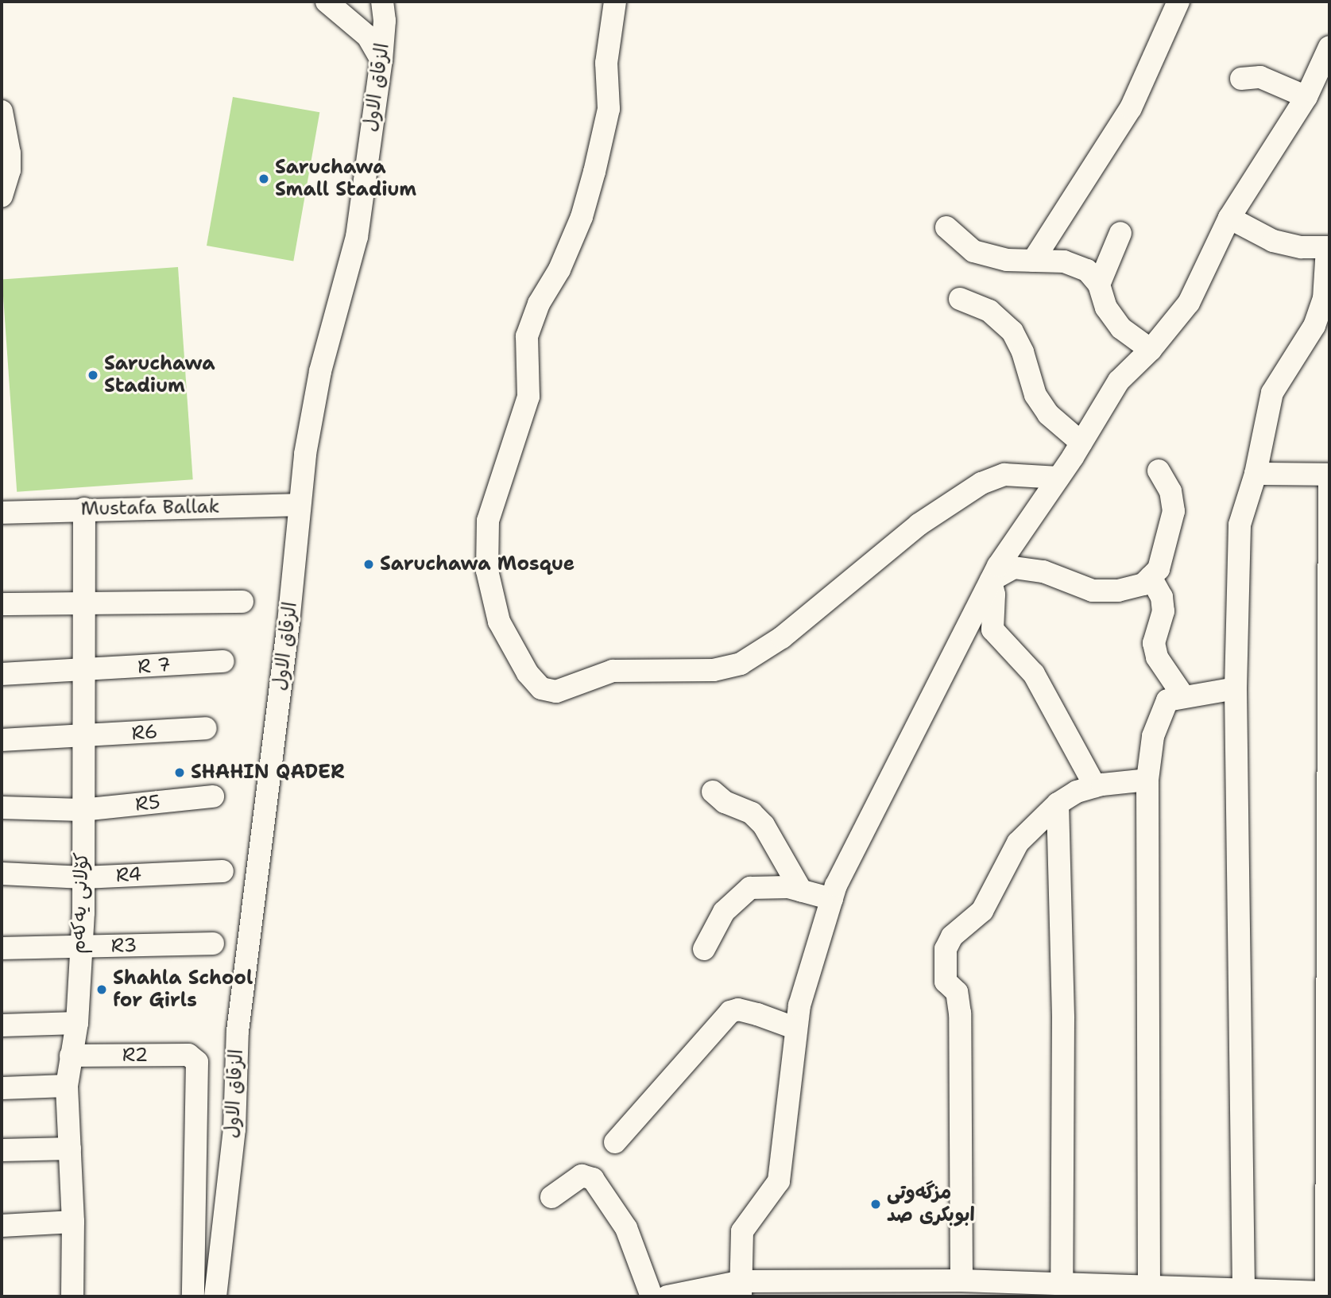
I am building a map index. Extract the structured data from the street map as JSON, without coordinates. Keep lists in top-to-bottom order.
{
  "streets": {
    "street": [
      "الزقاق الاول",
      "Mustafa Ballak",
      "R 7",
      "R6",
      "R5",
      "R4",
      "کۆلانی یەکەم",
      "R3",
      "R2"
    ]
  },
  "crossings": [
    ["الزقاق الاول", "Mustafa Ballak"],
    ["Mustafa Ballak", "کۆلانی یەکەم"],
    ["R 7", "کۆلانی یەکەم"],
    ["R6", "کۆلانی یەکەم"],
    ["R5", "کۆلانی یەکەم"],
    ["R4", "کۆلانی یەکەم"],
    ["کۆلانی یەکەم", "R3"],
    ["کۆلانی یەکەم", "R2"]
  ],
  "places": [
    "Saruchawa Small Stadium",
    "Saruchawa Stadium",
    "Saruchawa Mosque",
    "SHAHIN QADER",
    "Shahla School for Girls",
    "مزگەوتی ابوبکری صد"
  ]
}
